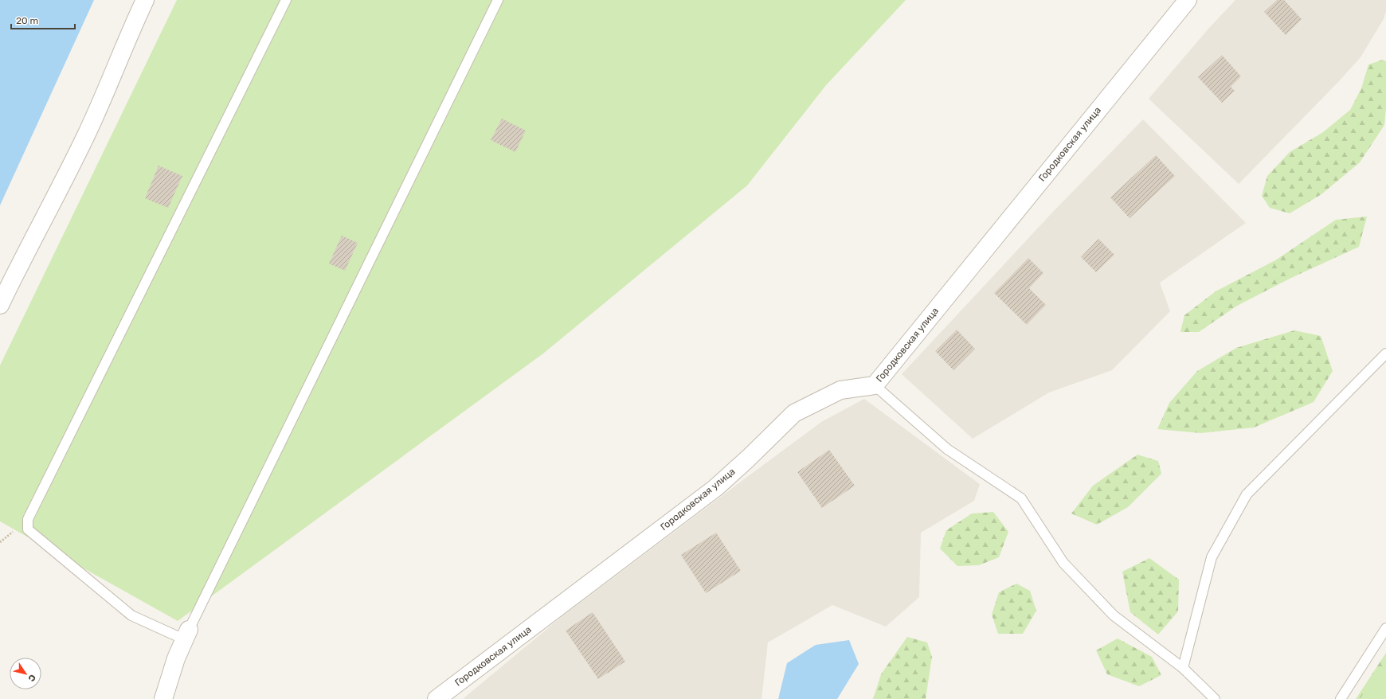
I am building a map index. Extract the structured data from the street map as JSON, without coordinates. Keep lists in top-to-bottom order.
{
  "streets": {
    "street": ["Городковская улица"]
  },
  "scale_bar": "20 m",
  "north": "bottom right"
}
